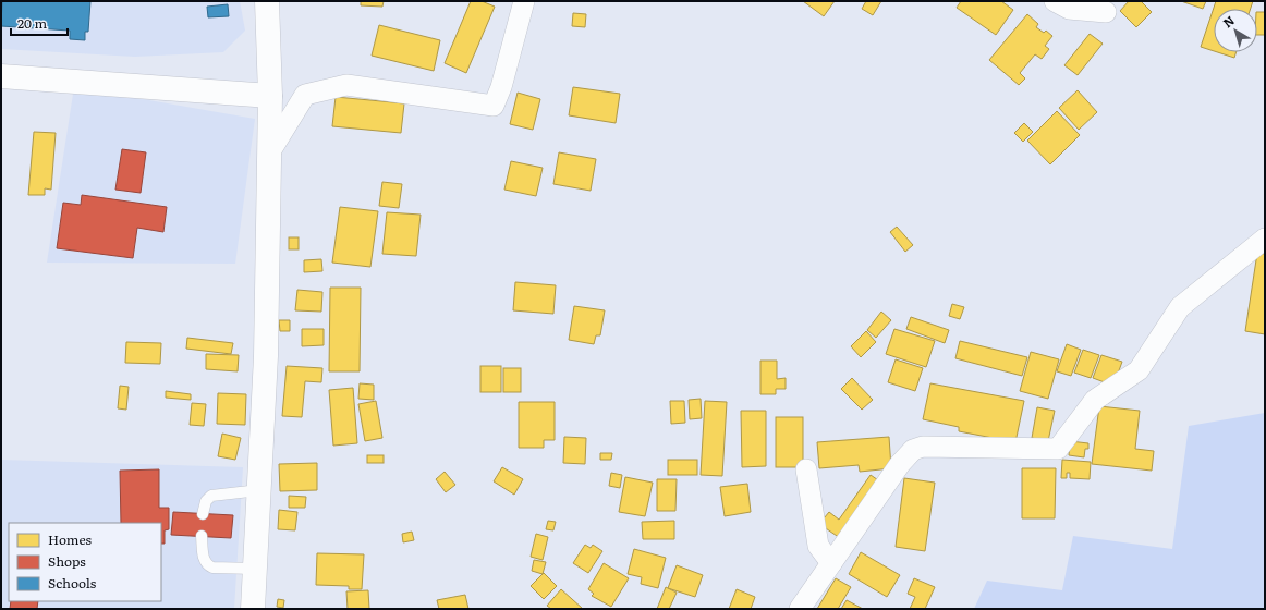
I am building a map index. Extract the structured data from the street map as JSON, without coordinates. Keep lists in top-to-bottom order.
{
  "legend": ["Homes", "Shops", "Schools"],
  "scale_bar": "20 m",
  "north": "top left"
}
